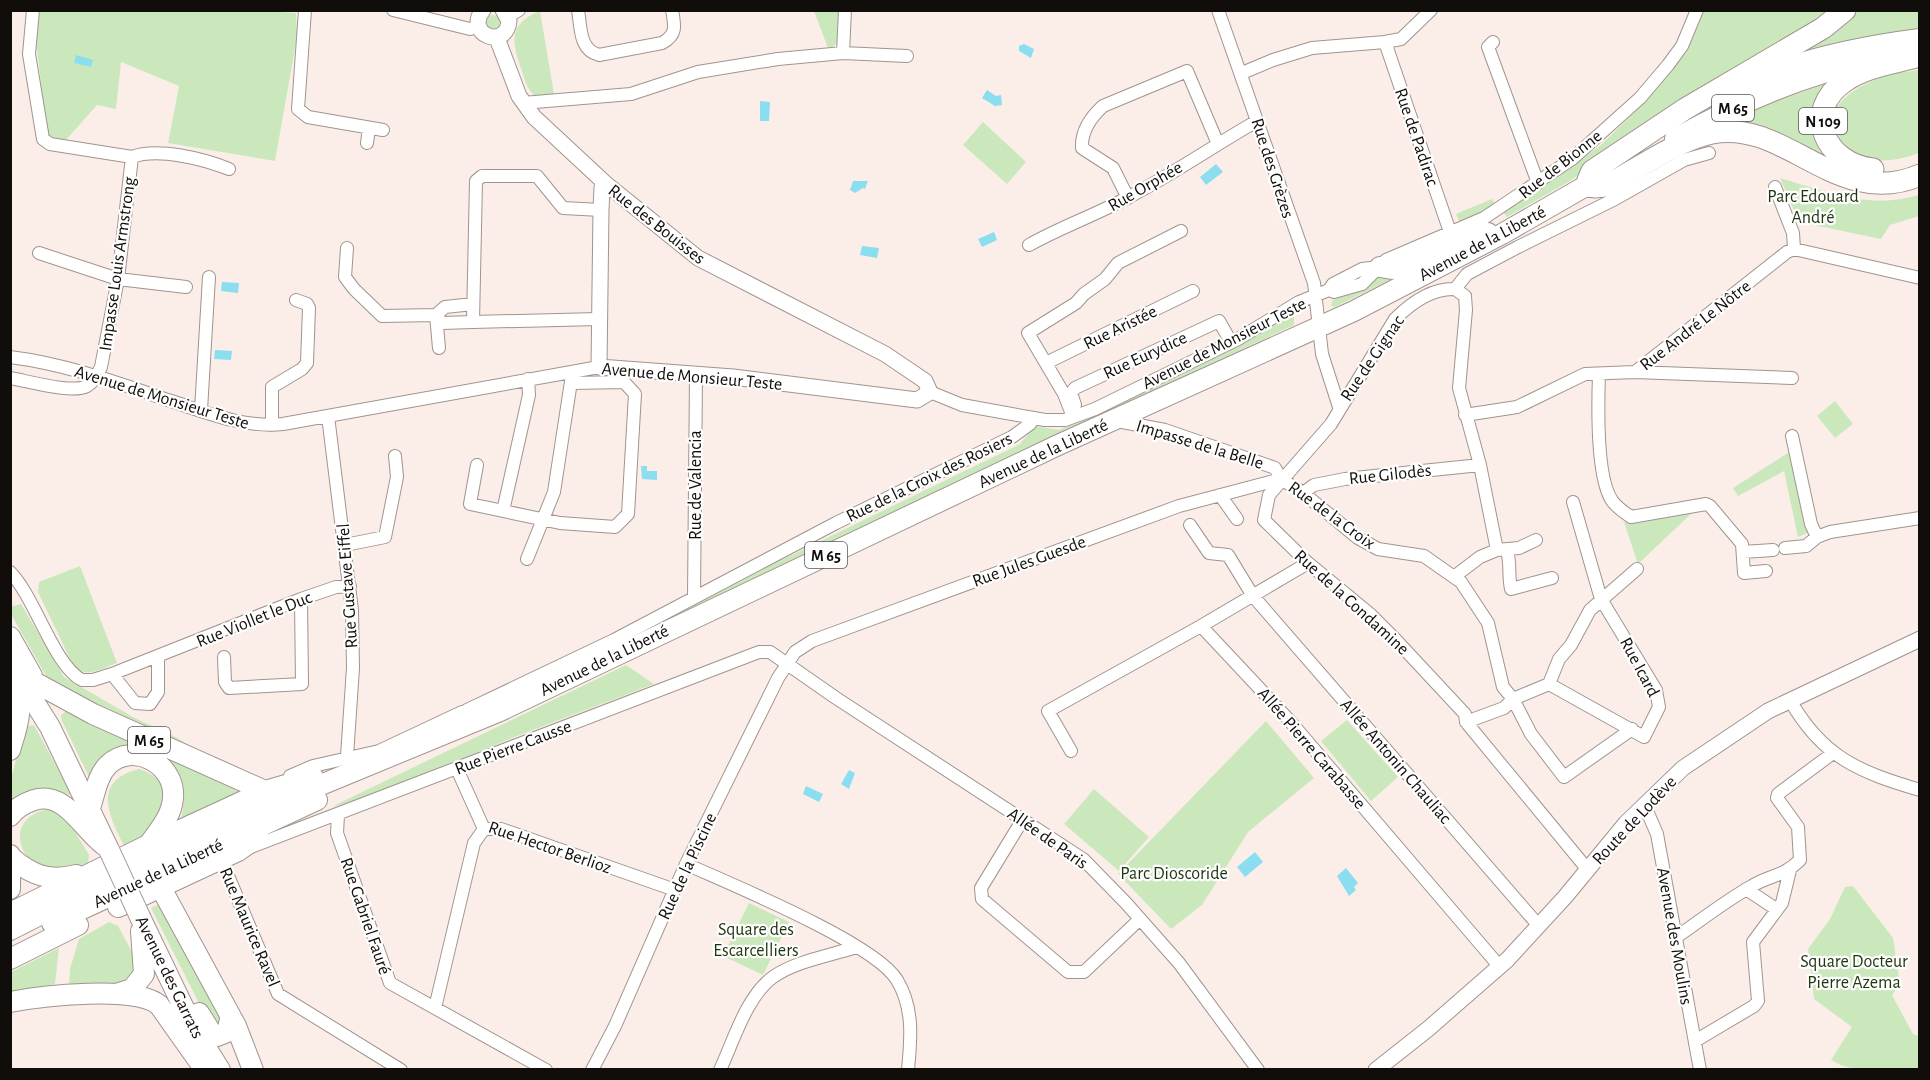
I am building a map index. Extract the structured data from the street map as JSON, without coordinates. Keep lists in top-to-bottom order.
{
  "streets": {
    "highway": ["N 109"],
    "main road": ["M 65", "Avenue de la Liberté", "Avenue des Garrats"],
    "street": [
      "Rue de Padirac",
      "Rue de Bionne",
      "Rue des Grèzes",
      "Rue Orphée",
      "Rue des Bouisses",
      "Impasse Louis Armstrong",
      "Rue André Le Nôtre",
      "Rue Aristée",
      "Avenue de Monsieur Teste",
      "Rue Eurydice",
      "Rue de Gignac",
      "Impasse de la Belle",
      "Rue Gilodès",
      "Rue de la Croix des Rosiers",
      "Rue de Valencia",
      "Rue de la Croix",
      "Rue Jules Guesde",
      "Rue Gustave Eiffel",
      "Rue de la Condamine",
      "Rue Viollet le Duc",
      "Rue Icard",
      "Rue Pierre Causse",
      "Allée Pierre Carabasse",
      "Allée Antonin Chauliac",
      "Route de Lodève",
      "Allée de Paris",
      "Rue Hector Berlioz",
      "Rue de la Piscine",
      "Rue Gabriel Fauré",
      "Rue Maurice Ravel",
      "Avenue des Moulins"
    ]
  },
  "crossings": [
    ["M 65", "Rue de Bionne"],
    ["M 65", "Avenue de la Liberté"],
    ["N 109", "Avenue de la Liberté"],
    ["Rue de Padirac", "Rue de Bionne"],
    ["Rue de Bionne", "Rue des Grèzes"],
    ["Rue de Bionne", "Avenue de Monsieur Teste"],
    ["Rue des Grèzes", "Rue Orphée"],
    ["Rue des Grèzes", "Avenue de la Liberté"],
    ["Rue des Grèzes", "Avenue de Monsieur Teste"],
    ["Rue des Grèzes", "Rue de Gignac"],
    ["Rue des Bouisses", "Avenue de Monsieur Teste"],
    ["Avenue de la Liberté", "Impasse de la Belle"],
    ["Avenue de la Liberté", "Rue de la Croix des Rosiers"],
    ["Avenue de la Liberté", "Rue Gustave Eiffel"],
    ["Impasse Louis Armstrong", "Avenue de Monsieur Teste"],
    ["Avenue de Monsieur Teste", "Rue Eurydice"],
    ["Avenue de Monsieur Teste", "Rue de la Croix des Rosiers"],
    ["Avenue de Monsieur Teste", "Rue de Valencia"],
    ["Avenue de Monsieur Teste", "Rue Gustave Eiffel"],
    ["Rue de Gignac", "Impasse de la Belle"],
    ["Rue de Gignac", "Rue de la Croix"],
    ["Rue de Gignac", "Rue Jules Guesde"],
    ["Rue de Gignac", "Rue de la Condamine"],
    ["Impasse de la Belle", "Rue de la Croix"],
    ["Impasse de la Belle", "Rue Jules Guesde"],
    ["Impasse de la Belle", "Rue de la Condamine"],
    ["Rue Gilodès", "Rue de la Croix"],
    ["Rue de la Croix des Rosiers", "Rue de Valencia"],
    ["Rue de la Croix des Rosiers", "Rue Gustave Eiffel"],
    ["Rue de la Croix", "Rue Jules Guesde"],
    ["Rue de la Croix", "Rue de la Condamine"],
    ["Rue de la Croix", "Rue Icard"],
    ["Rue Jules Guesde", "Rue de la Condamine"],
    ["Rue Jules Guesde", "Rue Pierre Causse"],
    ["Rue Jules Guesde", "Allée de Paris"],
    ["Rue Jules Guesde", "Rue de la Piscine"],
    ["Rue Gustave Eiffel", "Rue Viollet le Duc"],
    ["Rue de la Condamine", "Route de Lodève"],
    ["Rue Pierre Causse", "Allée de Paris"],
    ["Rue Pierre Causse", "Rue Hector Berlioz"],
    ["Rue Pierre Causse", "Rue de la Piscine"],
    ["Rue Pierre Causse", "Rue Gabriel Fauré"],
    ["Rue Pierre Causse", "Rue Maurice Ravel"],
    ["Allée Pierre Carabasse", "Route de Lodève"],
    ["Allée Antonin Chauliac", "Route de Lodève"],
    ["Route de Lodève", "Avenue des Moulins"],
    ["Allée de Paris", "Rue de la Piscine"],
    ["Rue Hector Berlioz", "Rue de la Piscine"]
  ],
  "parks": [
    "Parc Edouard André",
    "Parc Dioscoride",
    "Square des Escarcelliers",
    "Square Docteur Pierre Azema"
  ]
}
